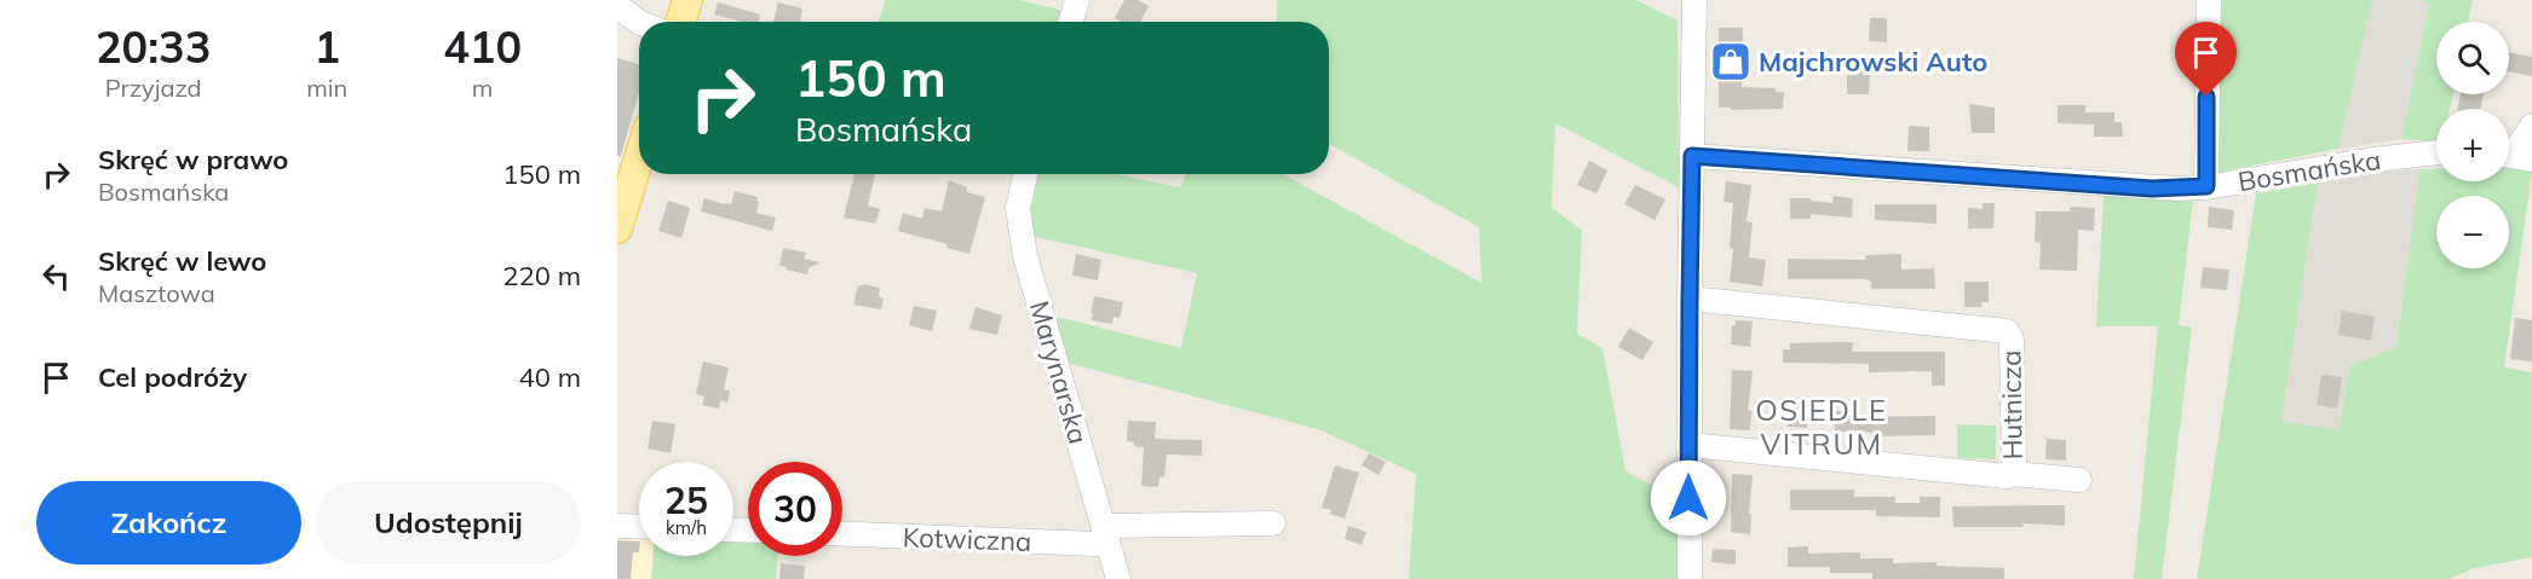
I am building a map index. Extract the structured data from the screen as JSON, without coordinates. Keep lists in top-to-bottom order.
{
  "streets": {
    "street": [
      "Bosmańska",
      "Marynarska",
      "Hutnicza",
      "Kotwiczna"
    ]
  },
  "crossings": [
    ["Marynarska", "Kotwiczna"]
  ],
  "districts": ["OSIEDLE VITRUM"],
  "places": {
    "shop": ["Majchrowski Auto"]
  },
  "page": {
    "eta": [
      "20:33",
      "Przyjazd",
      "1",
      "min",
      "410",
      "m"
    ],
    "map_buttons": ["+", "−"],
    "turn": ["150 m", "Bosmańska"],
    "list": [
      {
        "name": "Skręć w prawo",
        "note": "Bosmańska",
        "value": "150 m"
      },
      {
        "name": "Skręć w lewo",
        "note": "Masztowa",
        "value": "220 m"
      },
      {
        "name": "Cel podróży",
        "value": "40 m"
      }
    ],
    "speed": "25 km/h",
    "limit": "30",
    "buttons": ["Zakończ", "Udostępnij"]
  }
}
